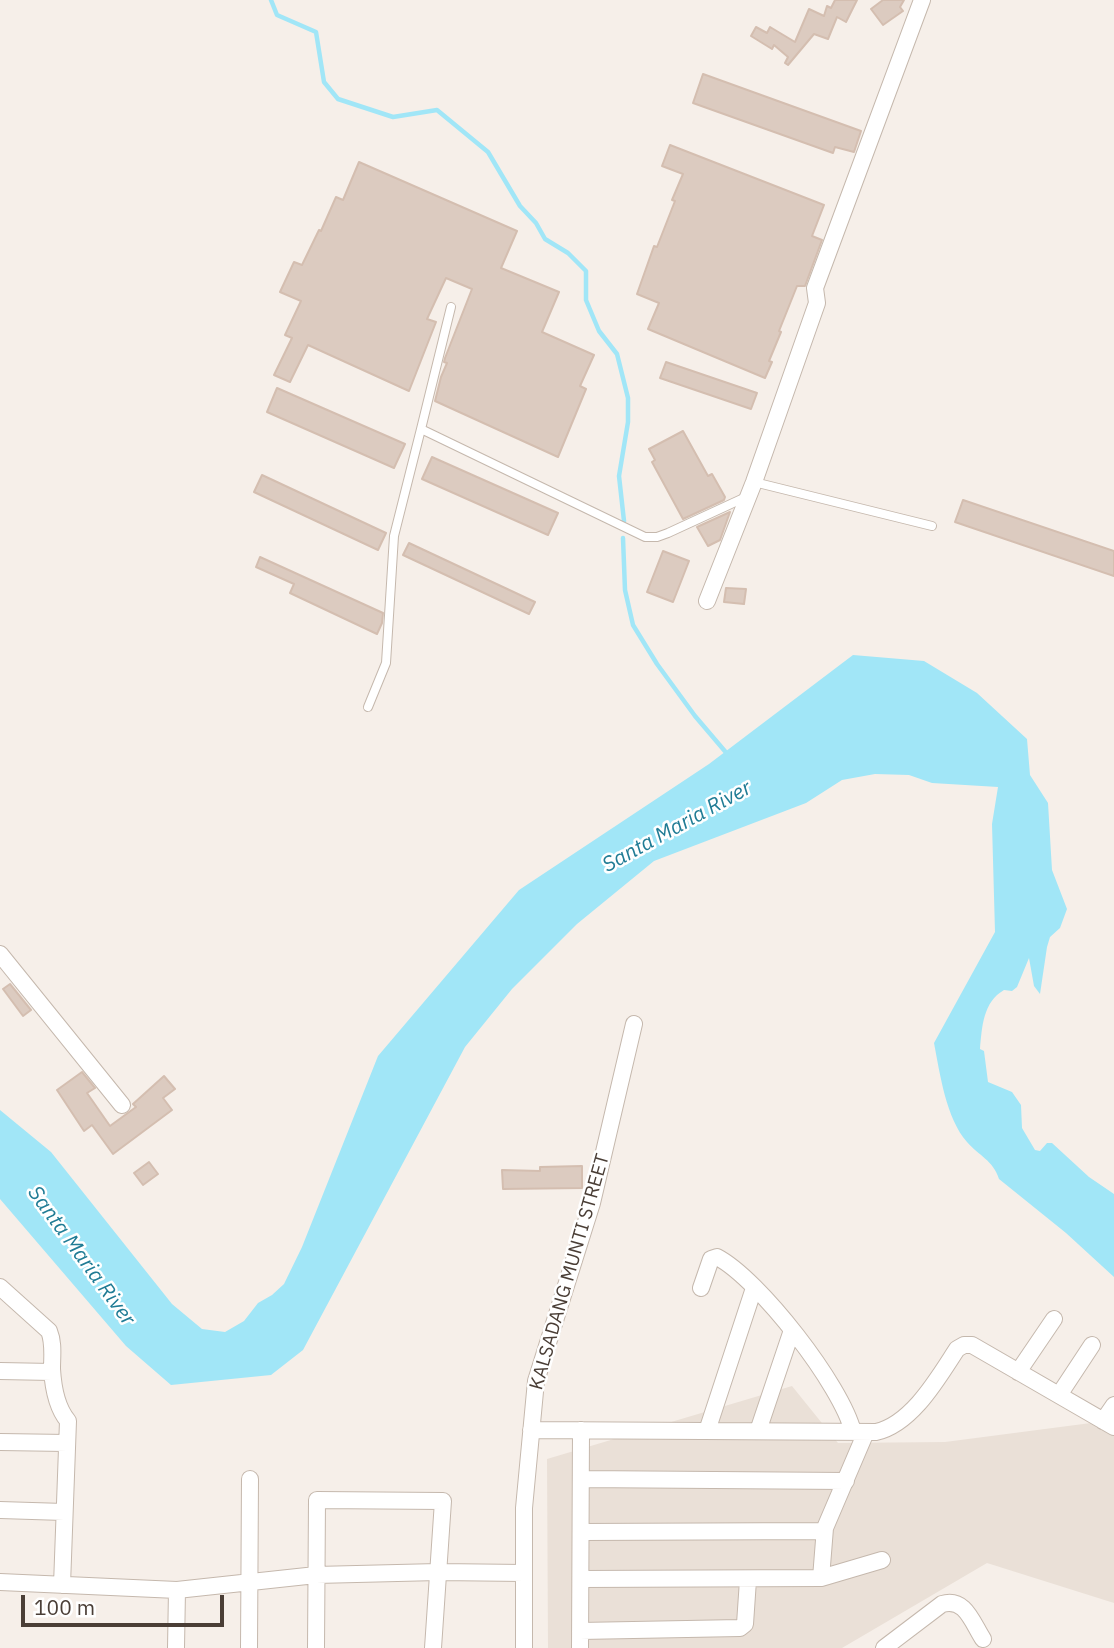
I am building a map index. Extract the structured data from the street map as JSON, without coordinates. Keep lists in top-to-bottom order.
{
  "streets": {
    "street": ["KALSADANG MUNTI STREET"]
  },
  "water": ["Santa Maria River"],
  "scale_bar": "100 m"
}
